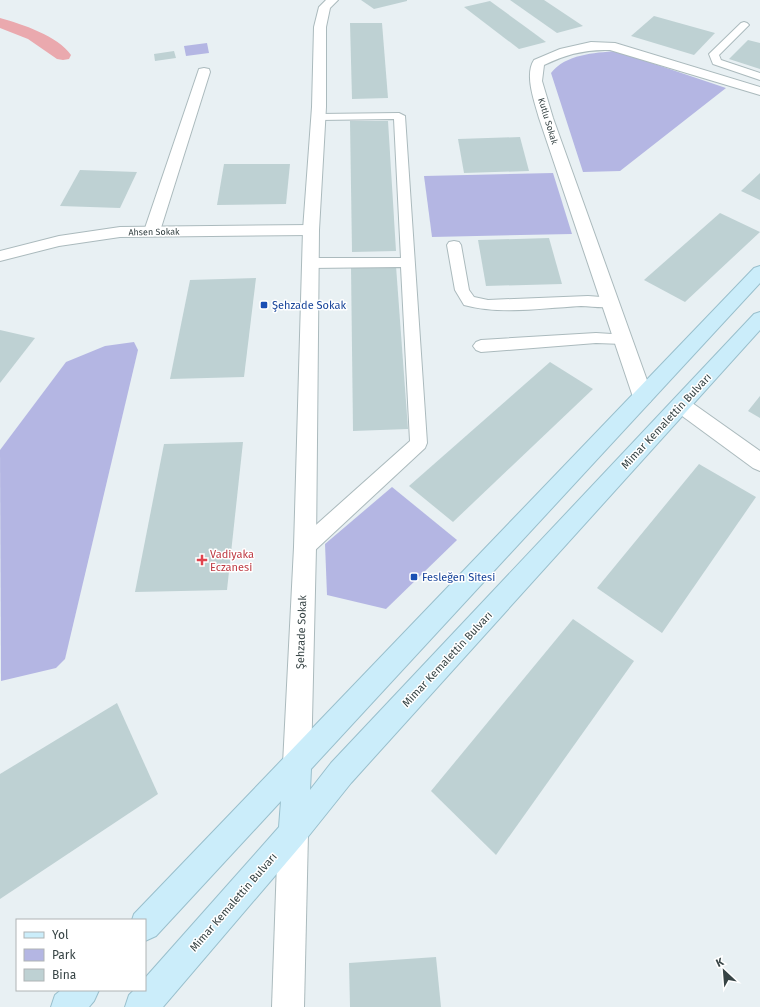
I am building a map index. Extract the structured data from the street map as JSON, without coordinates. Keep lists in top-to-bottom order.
{
  "streets": {
    "main road": ["Mimar Kemalettin Bulvarı"],
    "street": ["Kutlu Sokak", "Ahsen Sokak", "Şehzade Sokak"]
  },
  "crossings": [
    ["Ahsen Sokak", "Şehzade Sokak"]
  ],
  "places": {
    "transit": ["Şehzade Sokak", "Fesleğen Sitesi"],
    "health": ["Vadiyaka Eczanesi"]
  },
  "legend": ["Yol", "Park", "Bina"],
  "north": "top left"
}
